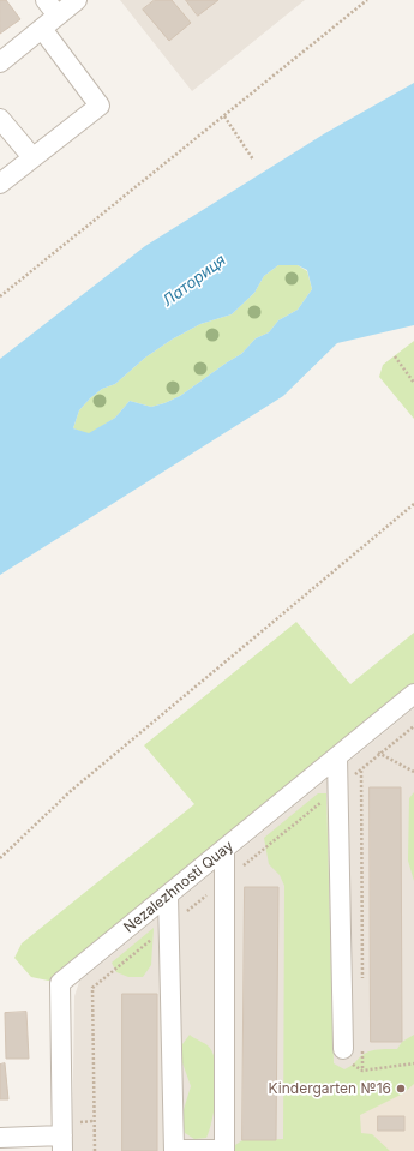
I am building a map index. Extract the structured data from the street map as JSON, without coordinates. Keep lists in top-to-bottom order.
{
  "streets": {
    "street": ["Nezalezhnosti Quay"]
  },
  "water": ["Латориця"],
  "places": ["Kindergarten №16"]
}
